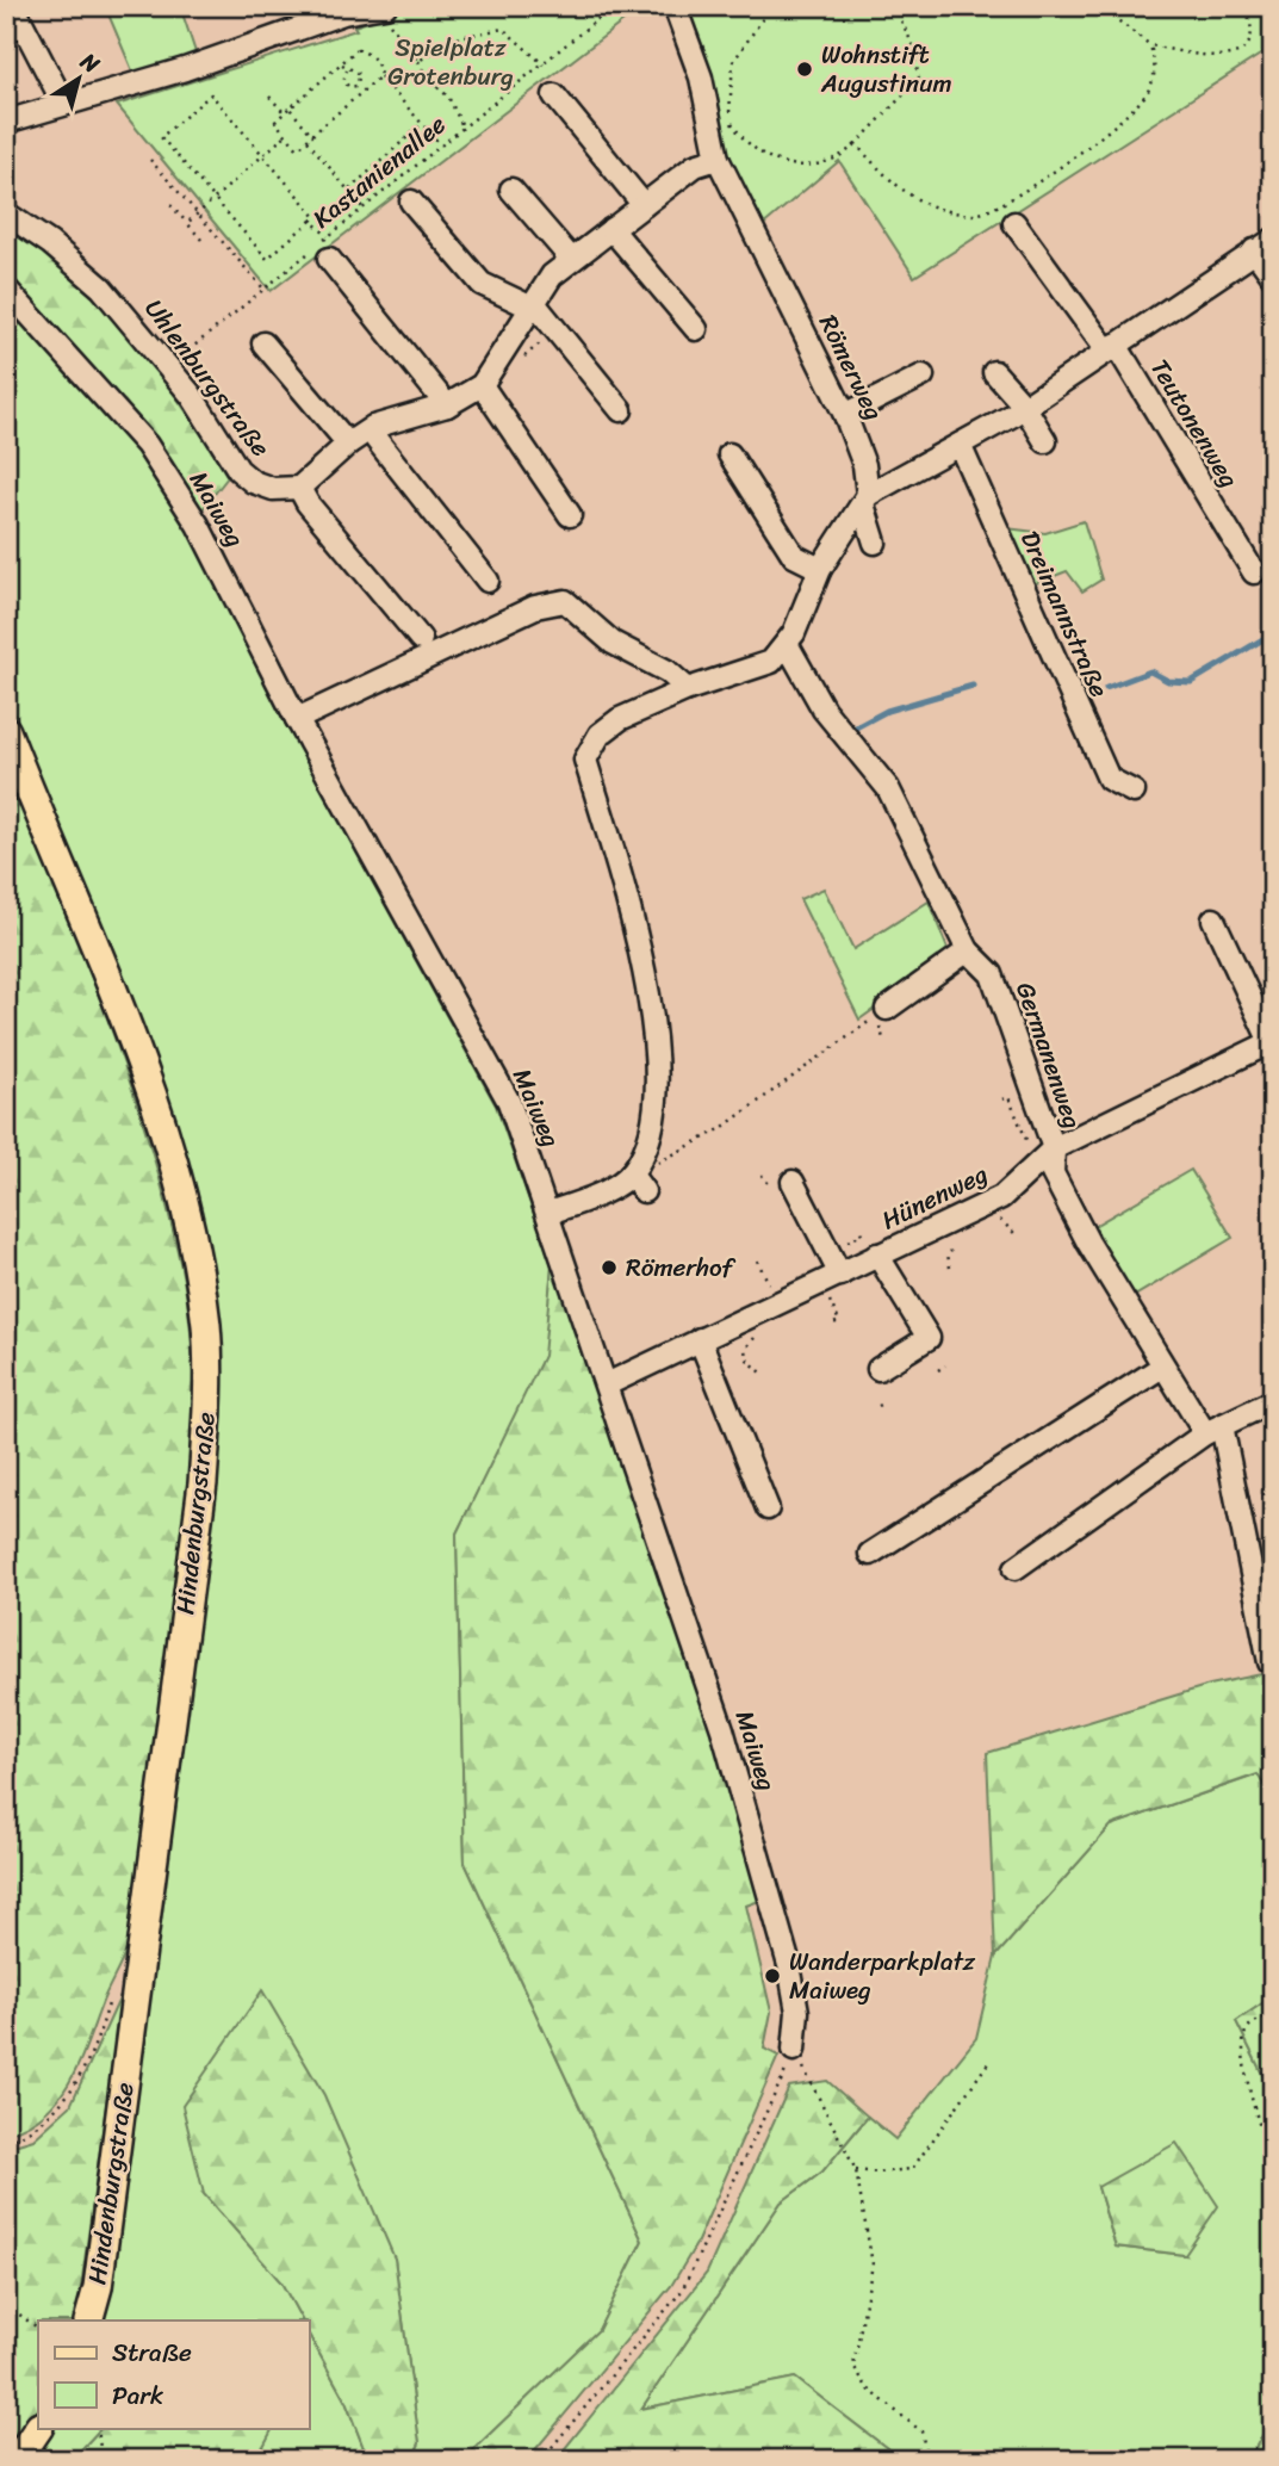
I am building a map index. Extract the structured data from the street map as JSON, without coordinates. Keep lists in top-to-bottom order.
{
  "streets": {
    "main road": ["Hindenburgstraße"],
    "street": [
      "Römerweg",
      "Uhlenburgstraße",
      "Teutonenweg",
      "Maiweg",
      "Dreimannstraße",
      "Germanenweg",
      "Hünenweg"
    ],
    "path": ["Kastanienallee"]
  },
  "crossings": [
    ["Kastanienallee", "Uhlenburgstraße"],
    ["Maiweg", "Hünenweg"],
    ["Germanenweg", "Hünenweg"]
  ],
  "parks": ["Spielplatz Grotenburg"],
  "places": ["Wohnstift Augustinum", "Römerhof", "Wanderparkplatz Maiweg"],
  "legend": ["Straße", "Park"],
  "north": "top right"
}
